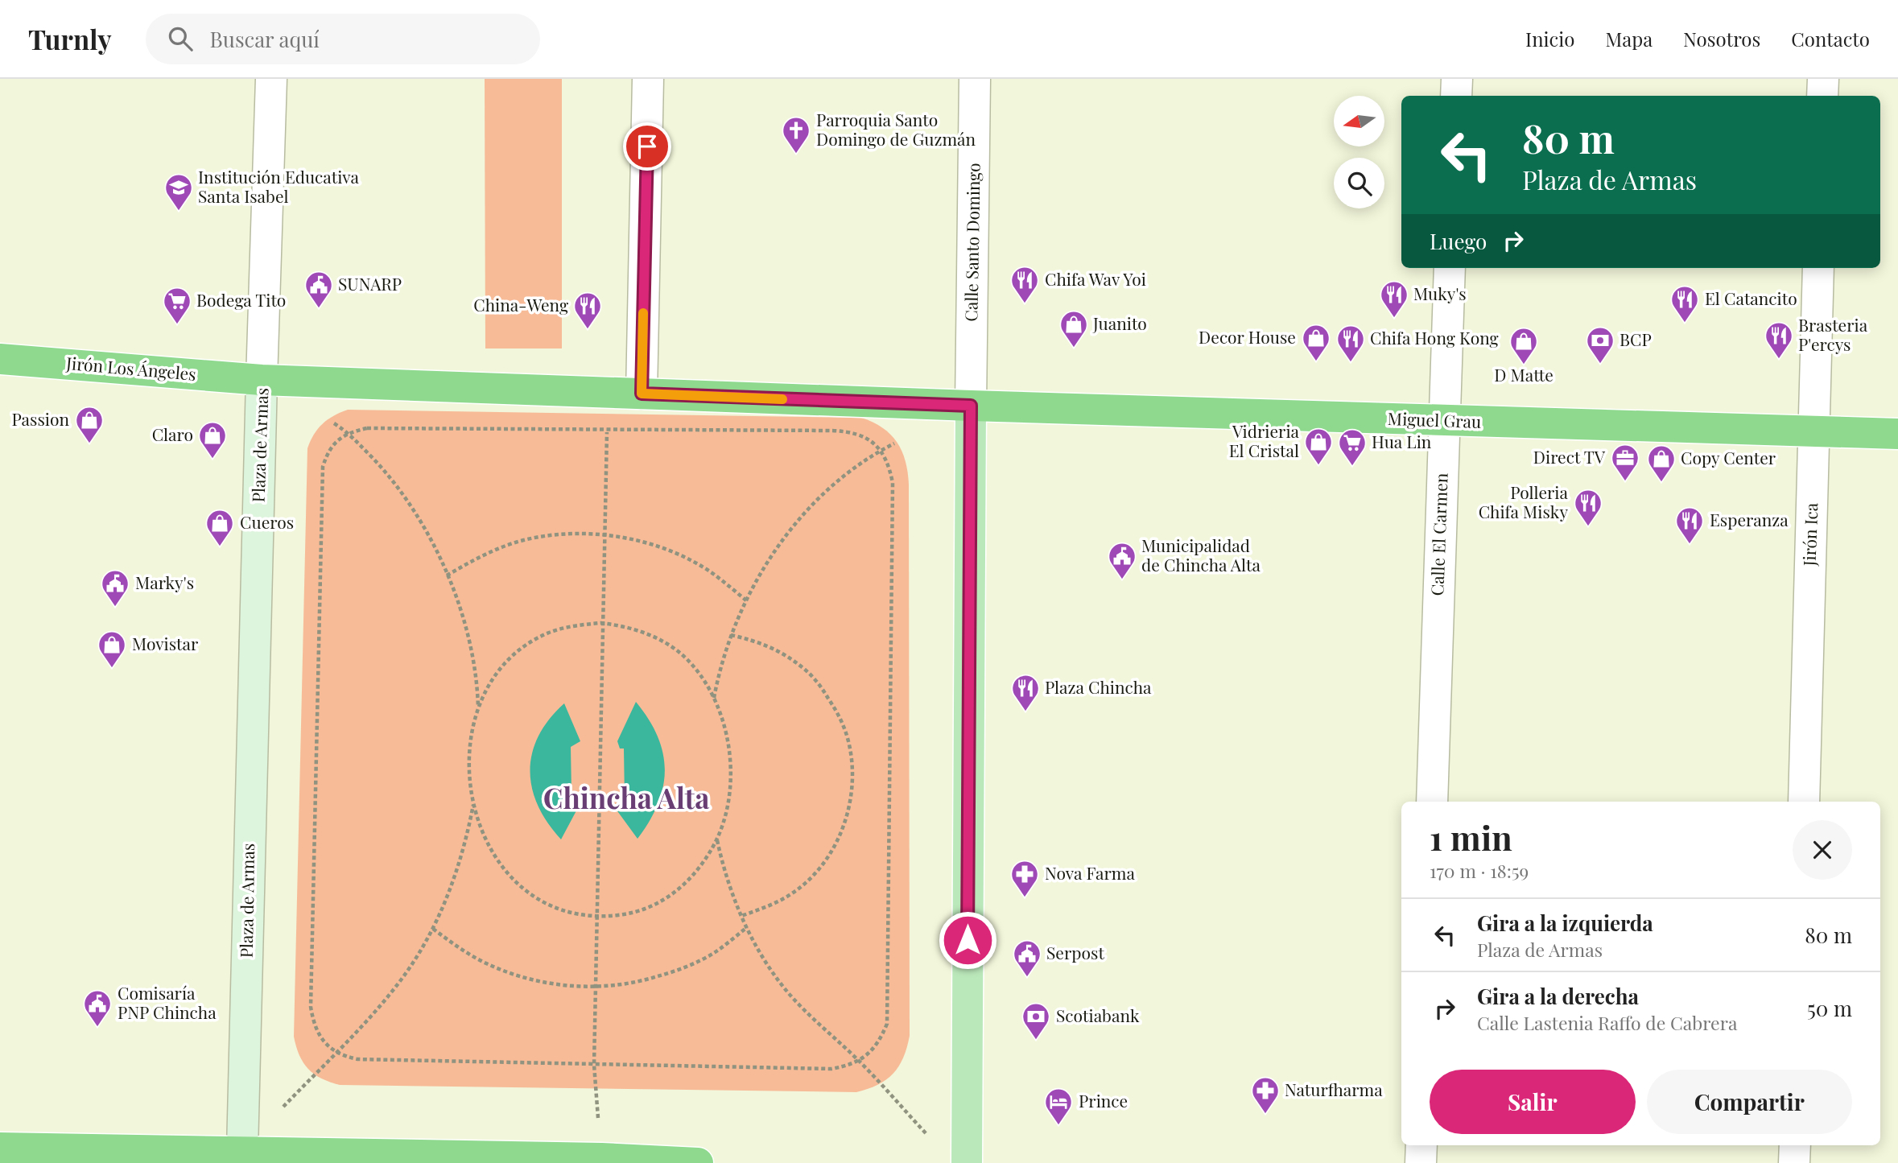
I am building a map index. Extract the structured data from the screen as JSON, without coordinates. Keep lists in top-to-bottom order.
{
  "streets": {
    "highway": ["Jirón Los Ángeles", "Miguel Grau", "Plaza de Armas"],
    "street": ["Calle Santo Domingo", "Calle El Carmen", "Jirón Ica"]
  },
  "crossings": [
    ["Calle Santo Domingo", "Miguel Grau"],
    ["Calle Santo Domingo", "Plaza de Armas"],
    ["Jirón Los Ángeles", "Plaza de Armas"],
    ["Miguel Grau", "Plaza de Armas"],
    ["Miguel Grau", "Calle El Carmen"],
    ["Miguel Grau", "Jirón Ica"]
  ],
  "districts": ["Chincha Alta"],
  "places": {
    "church": ["Parroquia Santo Domingo de Guzmán"],
    "school or university": ["Institución Educativa Santa Isabel"],
    "restaurant": [
      "Chifa Wav Yoi",
      "Muky's",
      "El Catancito",
      "China-Weng",
      "Brasteria P'ercys",
      "Chifa Hong Kong",
      "Polleria Chifa Misky",
      "Esperanza",
      "Plaza Chincha"
    ],
    "public building": [
      "SUNARP",
      "Municipalidad de Chincha Alta",
      "Marky's",
      "Serpost",
      "Comisaría PNP Chincha"
    ],
    "supermarket": ["Bodega Tito", "Hua Lin"],
    "shop": [
      "Juanito",
      "Decor House",
      "D Matte",
      "Passion",
      "Claro",
      "Vidrieria El Cristal",
      "Copy Center",
      "Cueros",
      "Movistar"
    ],
    "bank": ["BCP", "Scotiabank"],
    "office": ["Direct TV"],
    "pharmacy": ["Nova Farma", "Naturfharma"],
    "hotel": ["Prince"]
  },
  "north": "left",
  "page": {
    "header": "Turnly",
    "search": "Buscar aquí",
    "nav": [
      "Inicio",
      "Mapa",
      "Nosotros",
      "Contacto"
    ],
    "turn": ["80 m", "Plaza de Armas"],
    "then": "Luego",
    "heading": ["1 min", "170 m · 18:59"],
    "list": [
      {
        "name": "Gira a la izquierda",
        "note": "Plaza de Armas",
        "value": "80 m"
      },
      {
        "name": "Gira a la derecha",
        "note": "Calle Lastenia Raffo de Cabrera",
        "value": "50 m"
      }
    ],
    "buttons": ["Salir", "Compartir"]
  }
}
